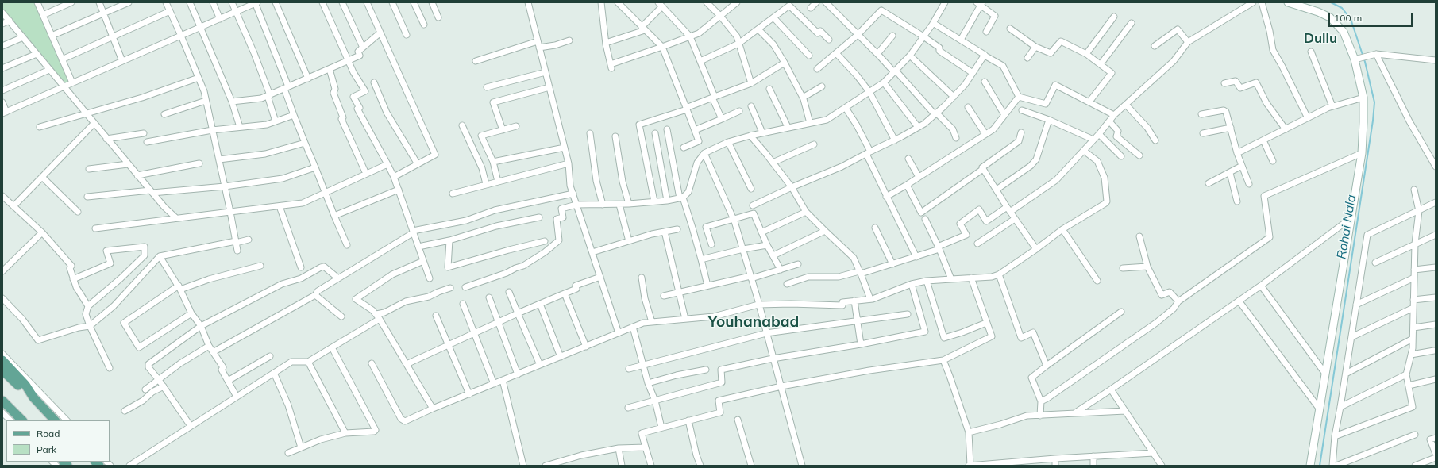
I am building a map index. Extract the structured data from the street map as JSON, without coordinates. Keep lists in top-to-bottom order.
{
  "districts": ["Dullu", "Youhanabad"],
  "water": ["Rohai Nala"],
  "legend": ["Road", "Park"],
  "scale_bar": "100 m"
}
